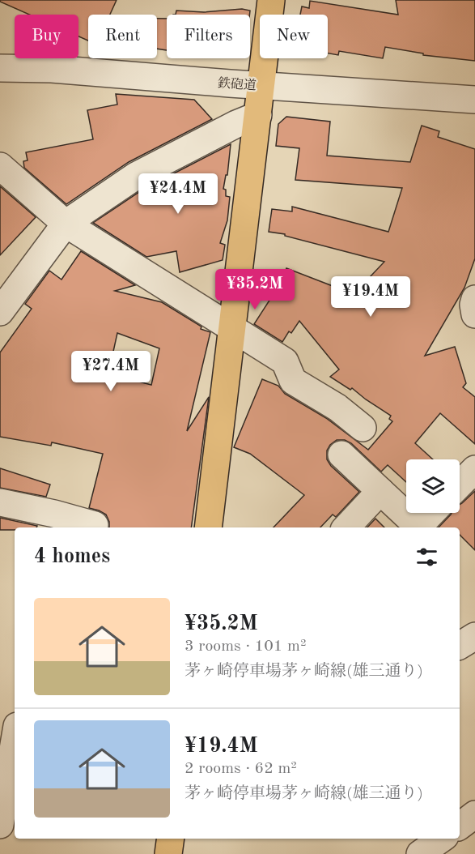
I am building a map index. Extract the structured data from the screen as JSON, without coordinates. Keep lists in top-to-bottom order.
{
  "streets": {
    "street": ["鉄砲道"]
  },
  "page": {
    "chip": [
      "Buy",
      "Rent",
      "Filters",
      "New"
    ],
    "price": [
      "¥24.4M",
      "¥35.2M",
      "¥19.4M",
      "¥27.4M"
    ],
    "heading": "4 homes",
    "list": [
      {
        "name": "¥35.2M",
        "note": "3 rooms · 101 m² · 茅ヶ崎停車場茅ヶ崎線(雄三通り)"
      },
      {
        "name": "¥19.4M",
        "note": "2 rooms · 62 m² · 茅ヶ崎停車場茅ヶ崎線(雄三通り)"
      }
    ]
  }
}
